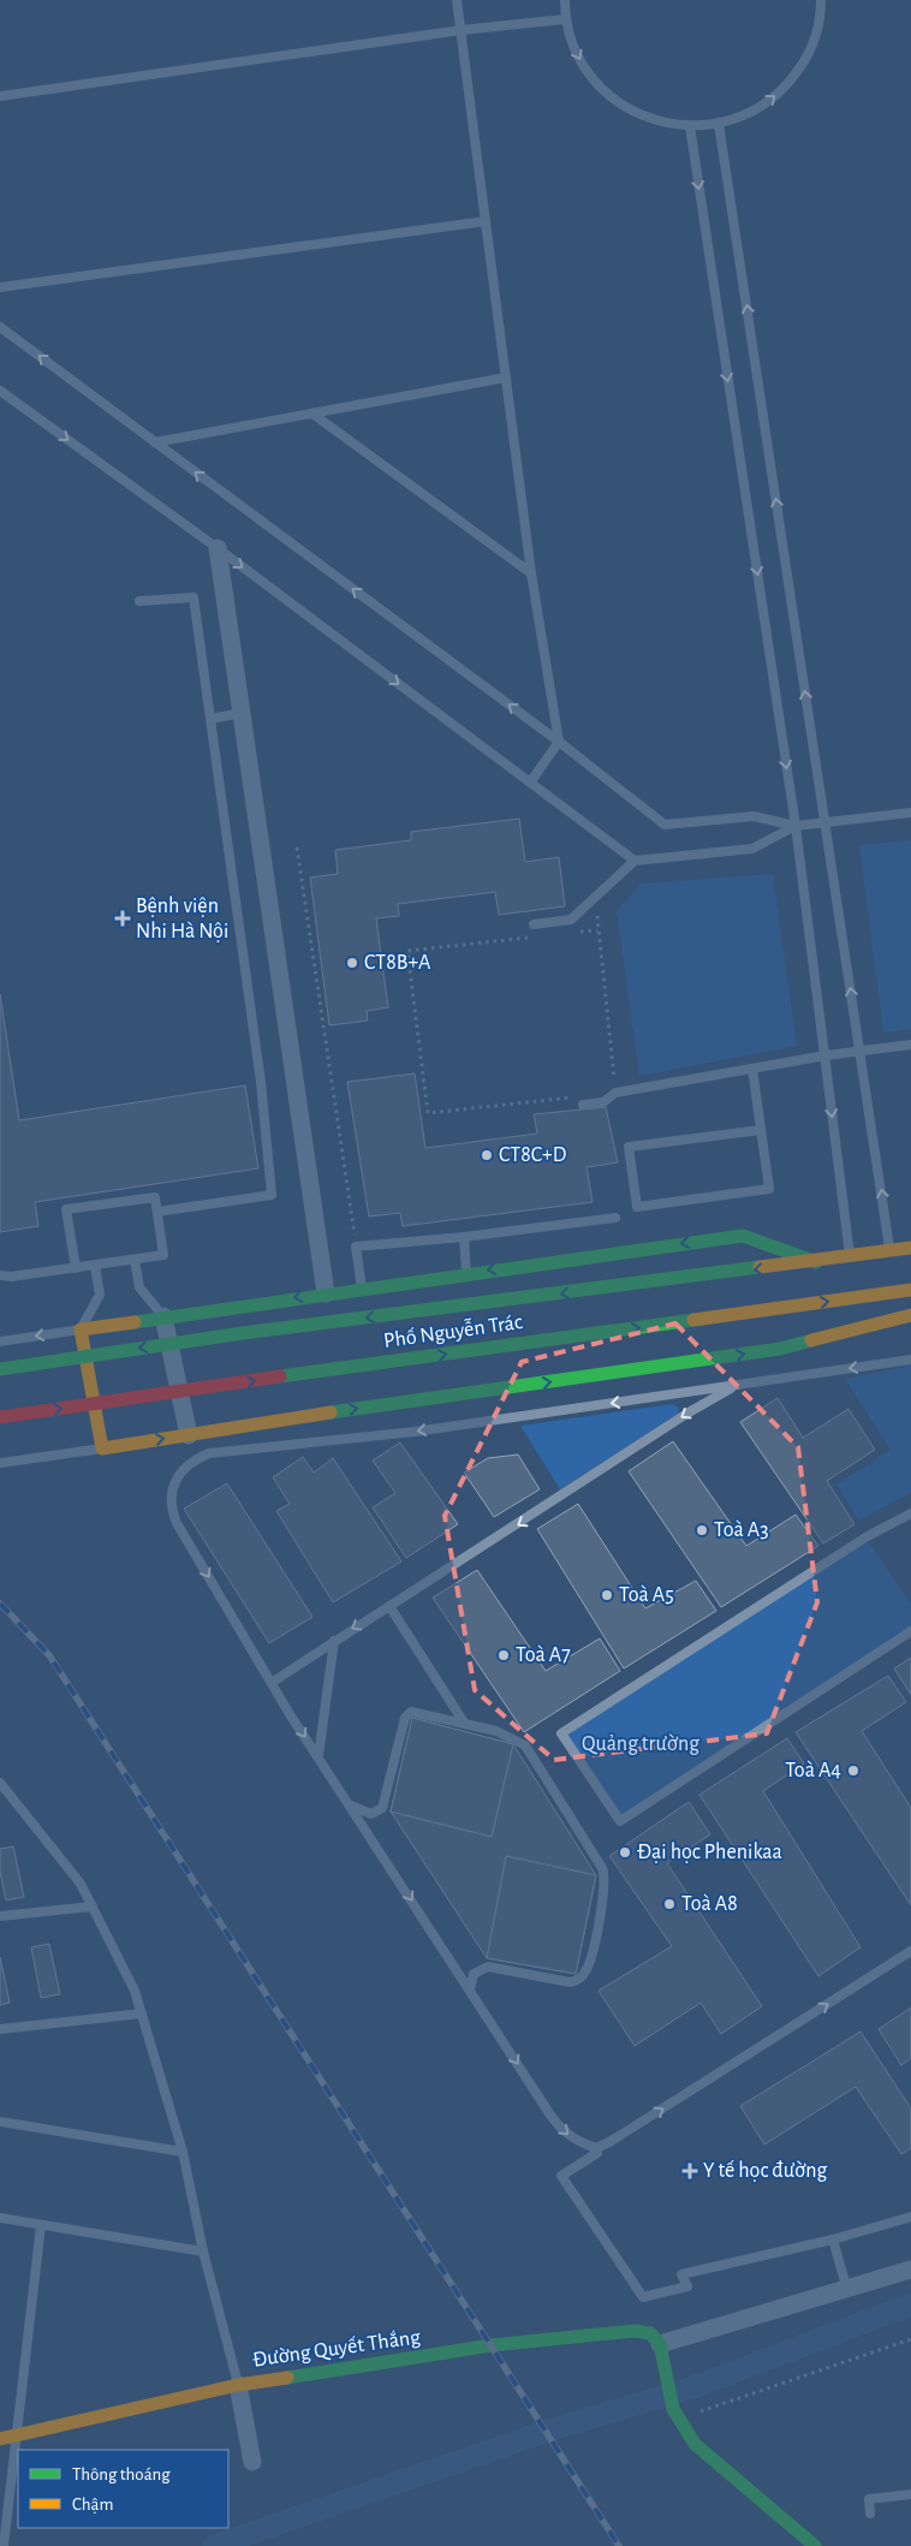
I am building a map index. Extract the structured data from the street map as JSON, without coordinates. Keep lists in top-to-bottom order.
{
  "streets": {
    "street": ["Phố Nguyễn Trác", "Đường Quyết Thắng"]
  },
  "parks": ["Quảng trường"],
  "places": {
    "health": ["Bệnh viện Nhi Hà Nội", "Y tế học đường"],
    "other": [
      "CT8B+A",
      "CT8C+D",
      "Toà A3",
      "Toà A5",
      "Toà A7",
      "Toà A4",
      "Đại học Phenikaa",
      "Toà A8"
    ]
  },
  "legend": ["Thông thoáng", "Chậm"]
}
